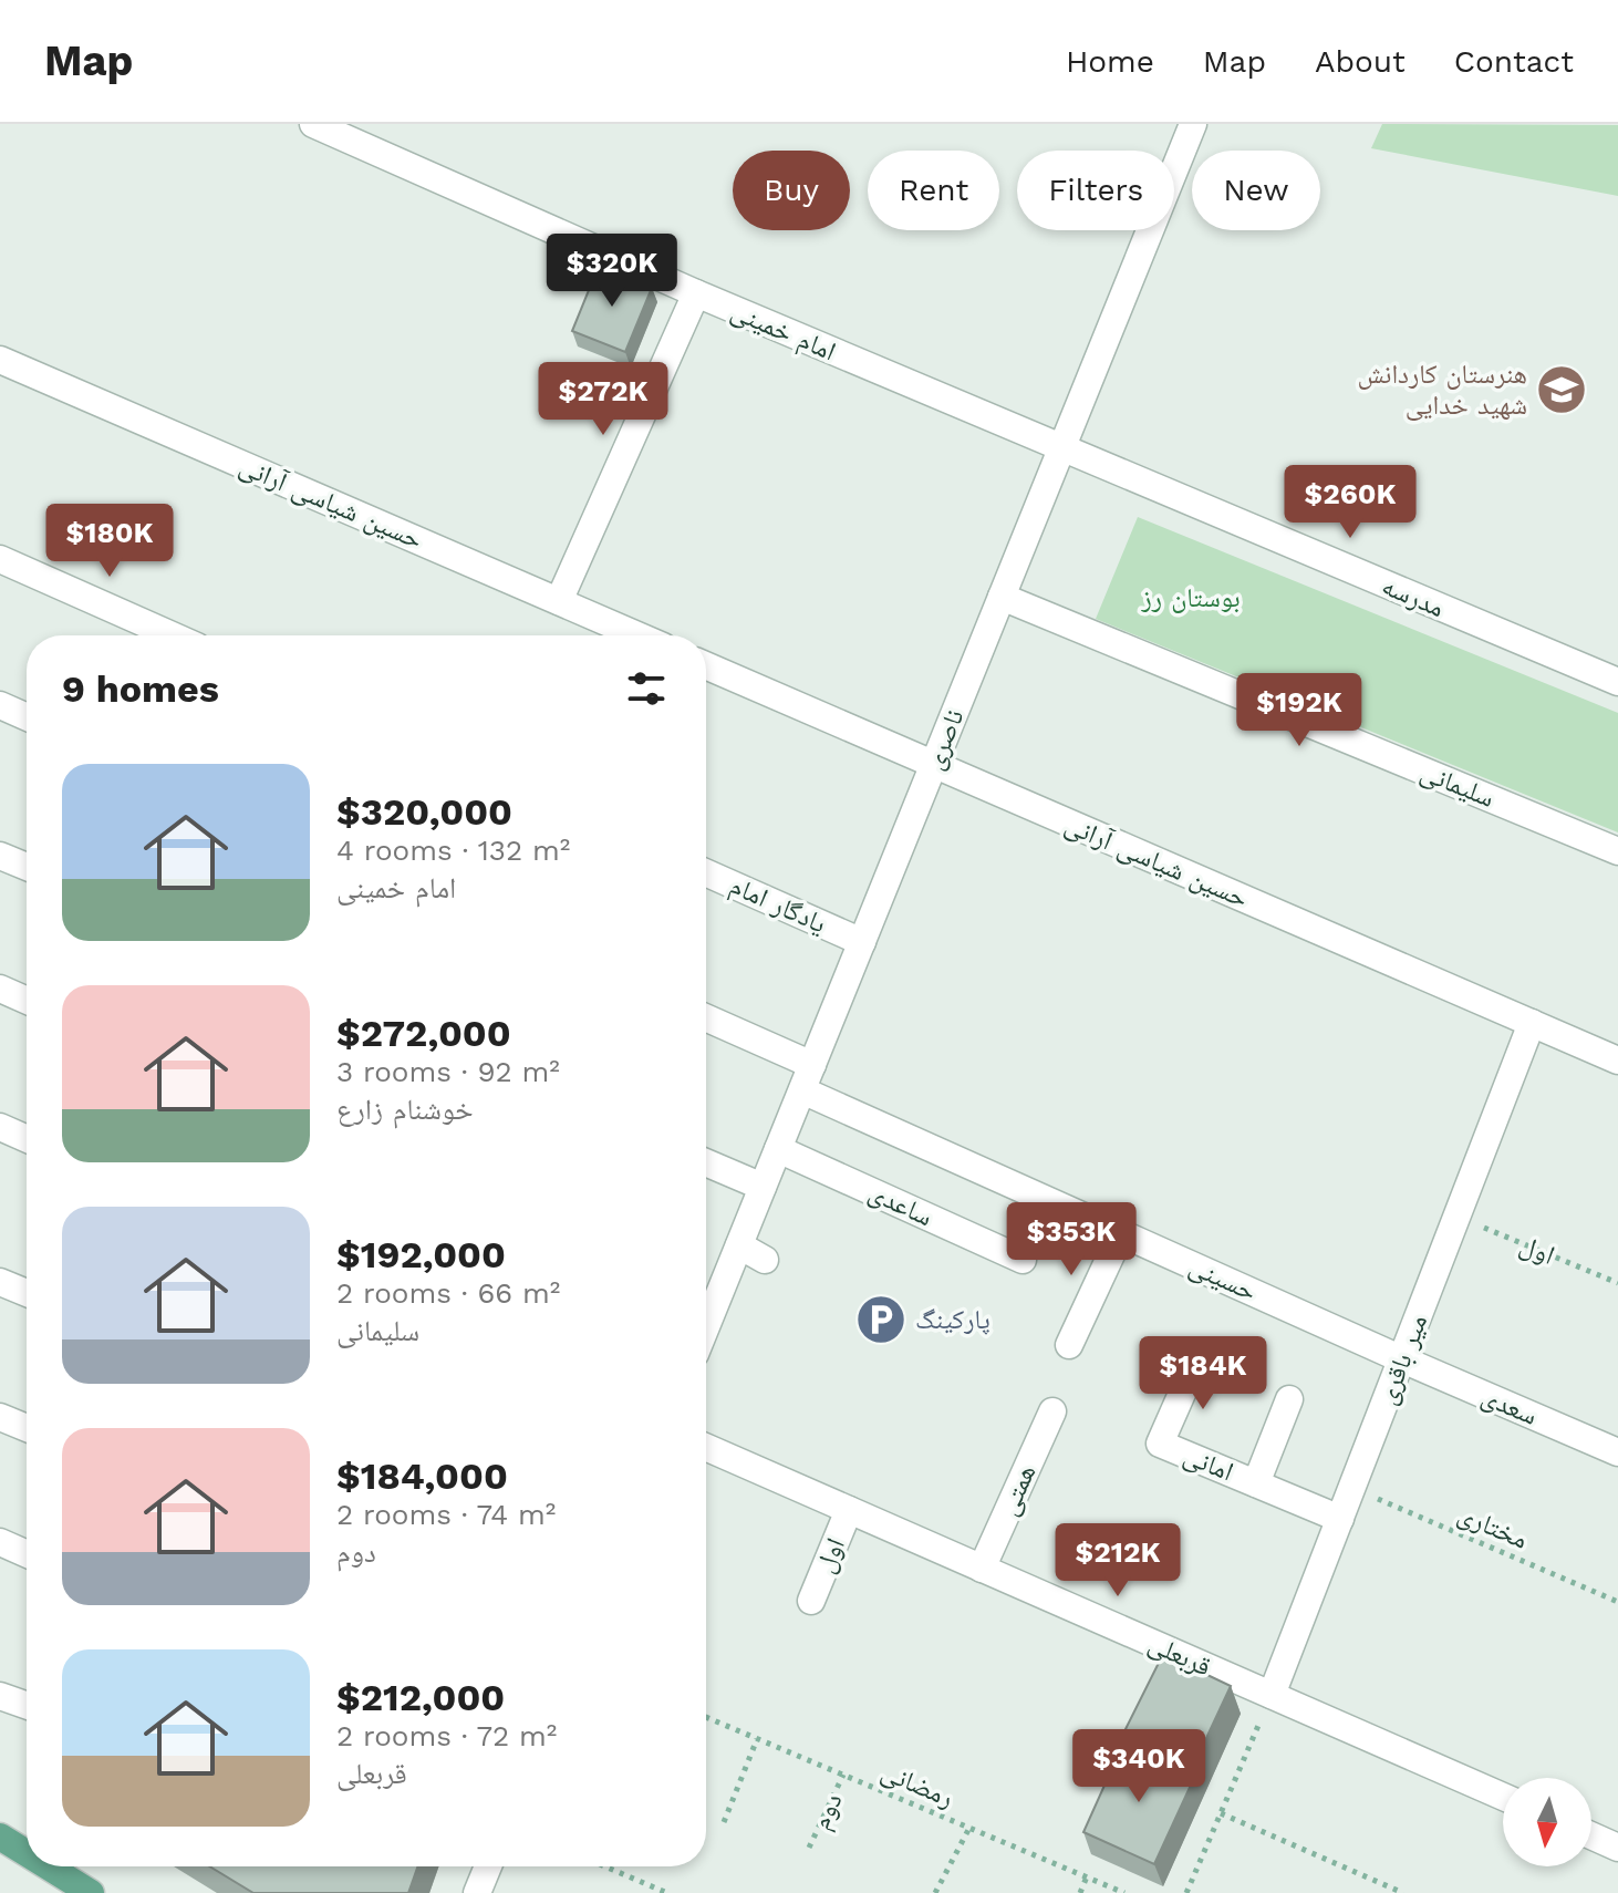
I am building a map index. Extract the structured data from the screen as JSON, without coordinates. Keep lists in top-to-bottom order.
{
  "streets": {
    "street": [
      "امام خمینی",
      "حسین شیاسی آرانی",
      "مدرسه",
      "ناصری",
      "سلیمانی",
      "یادگار امام",
      "ساعدی",
      "اول",
      "حسینی",
      "میر باقری",
      "سعدی",
      "امانی",
      "همتی",
      "قربعلی"
    ],
    "path": ["مختاری", "رمضانی", "دوم"]
  },
  "crossings": [
    ["امام خمینی", "مدرسه"],
    ["امام خمینی", "ناصری"],
    ["حسین شیاسی آرانی", "ناصری"],
    ["حسین شیاسی آرانی", "میر باقری"],
    ["مدرسه", "ناصری"],
    ["ناصری", "سلیمانی"],
    ["ناصری", "یادگار امام"],
    ["ناصری", "ساعدی"],
    ["ناصری", "حسینی"],
    ["اول", "میر باقری"],
    ["اول", "قربعلی"],
    ["حسینی", "میر باقری"],
    ["حسینی", "سعدی"],
    ["میر باقری", "سعدی"],
    ["میر باقری", "امانی"],
    ["میر باقری", "مختاری"],
    ["میر باقری", "قربعلی"],
    ["همتی", "قربعلی"],
    ["رمضانی", "دوم"]
  ],
  "parks": ["بوستان رز"],
  "places": {
    "school or university": ["هنرستان کاردانش شهید خدایی"],
    "parking": ["پارکینگ"]
  },
  "north": "bottom",
  "page": {
    "header": "Map",
    "nav": [
      "Home",
      "Map",
      "About",
      "Contact"
    ],
    "chip": [
      "Buy",
      "Rent",
      "Filters",
      "New"
    ],
    "price": [
      "$320K",
      "$272K",
      "$260K",
      "$180K",
      "$192K",
      "$353K",
      "$184K",
      "$212K",
      "$340K"
    ],
    "heading": "9 homes",
    "list": [
      {
        "name": "$320,000",
        "note": "4 rooms · 132 m² · امام خمینی"
      },
      {
        "name": "$272,000",
        "note": "3 rooms · 92 m² · خوشنام زارع"
      },
      {
        "name": "$192,000",
        "note": "2 rooms · 66 m² · سلیمانی"
      },
      {
        "name": "$184,000",
        "note": "2 rooms · 74 m² · دوم"
      },
      {
        "name": "$212,000",
        "note": "2 rooms · 72 m² · قربعلی"
      }
    ]
  }
}
